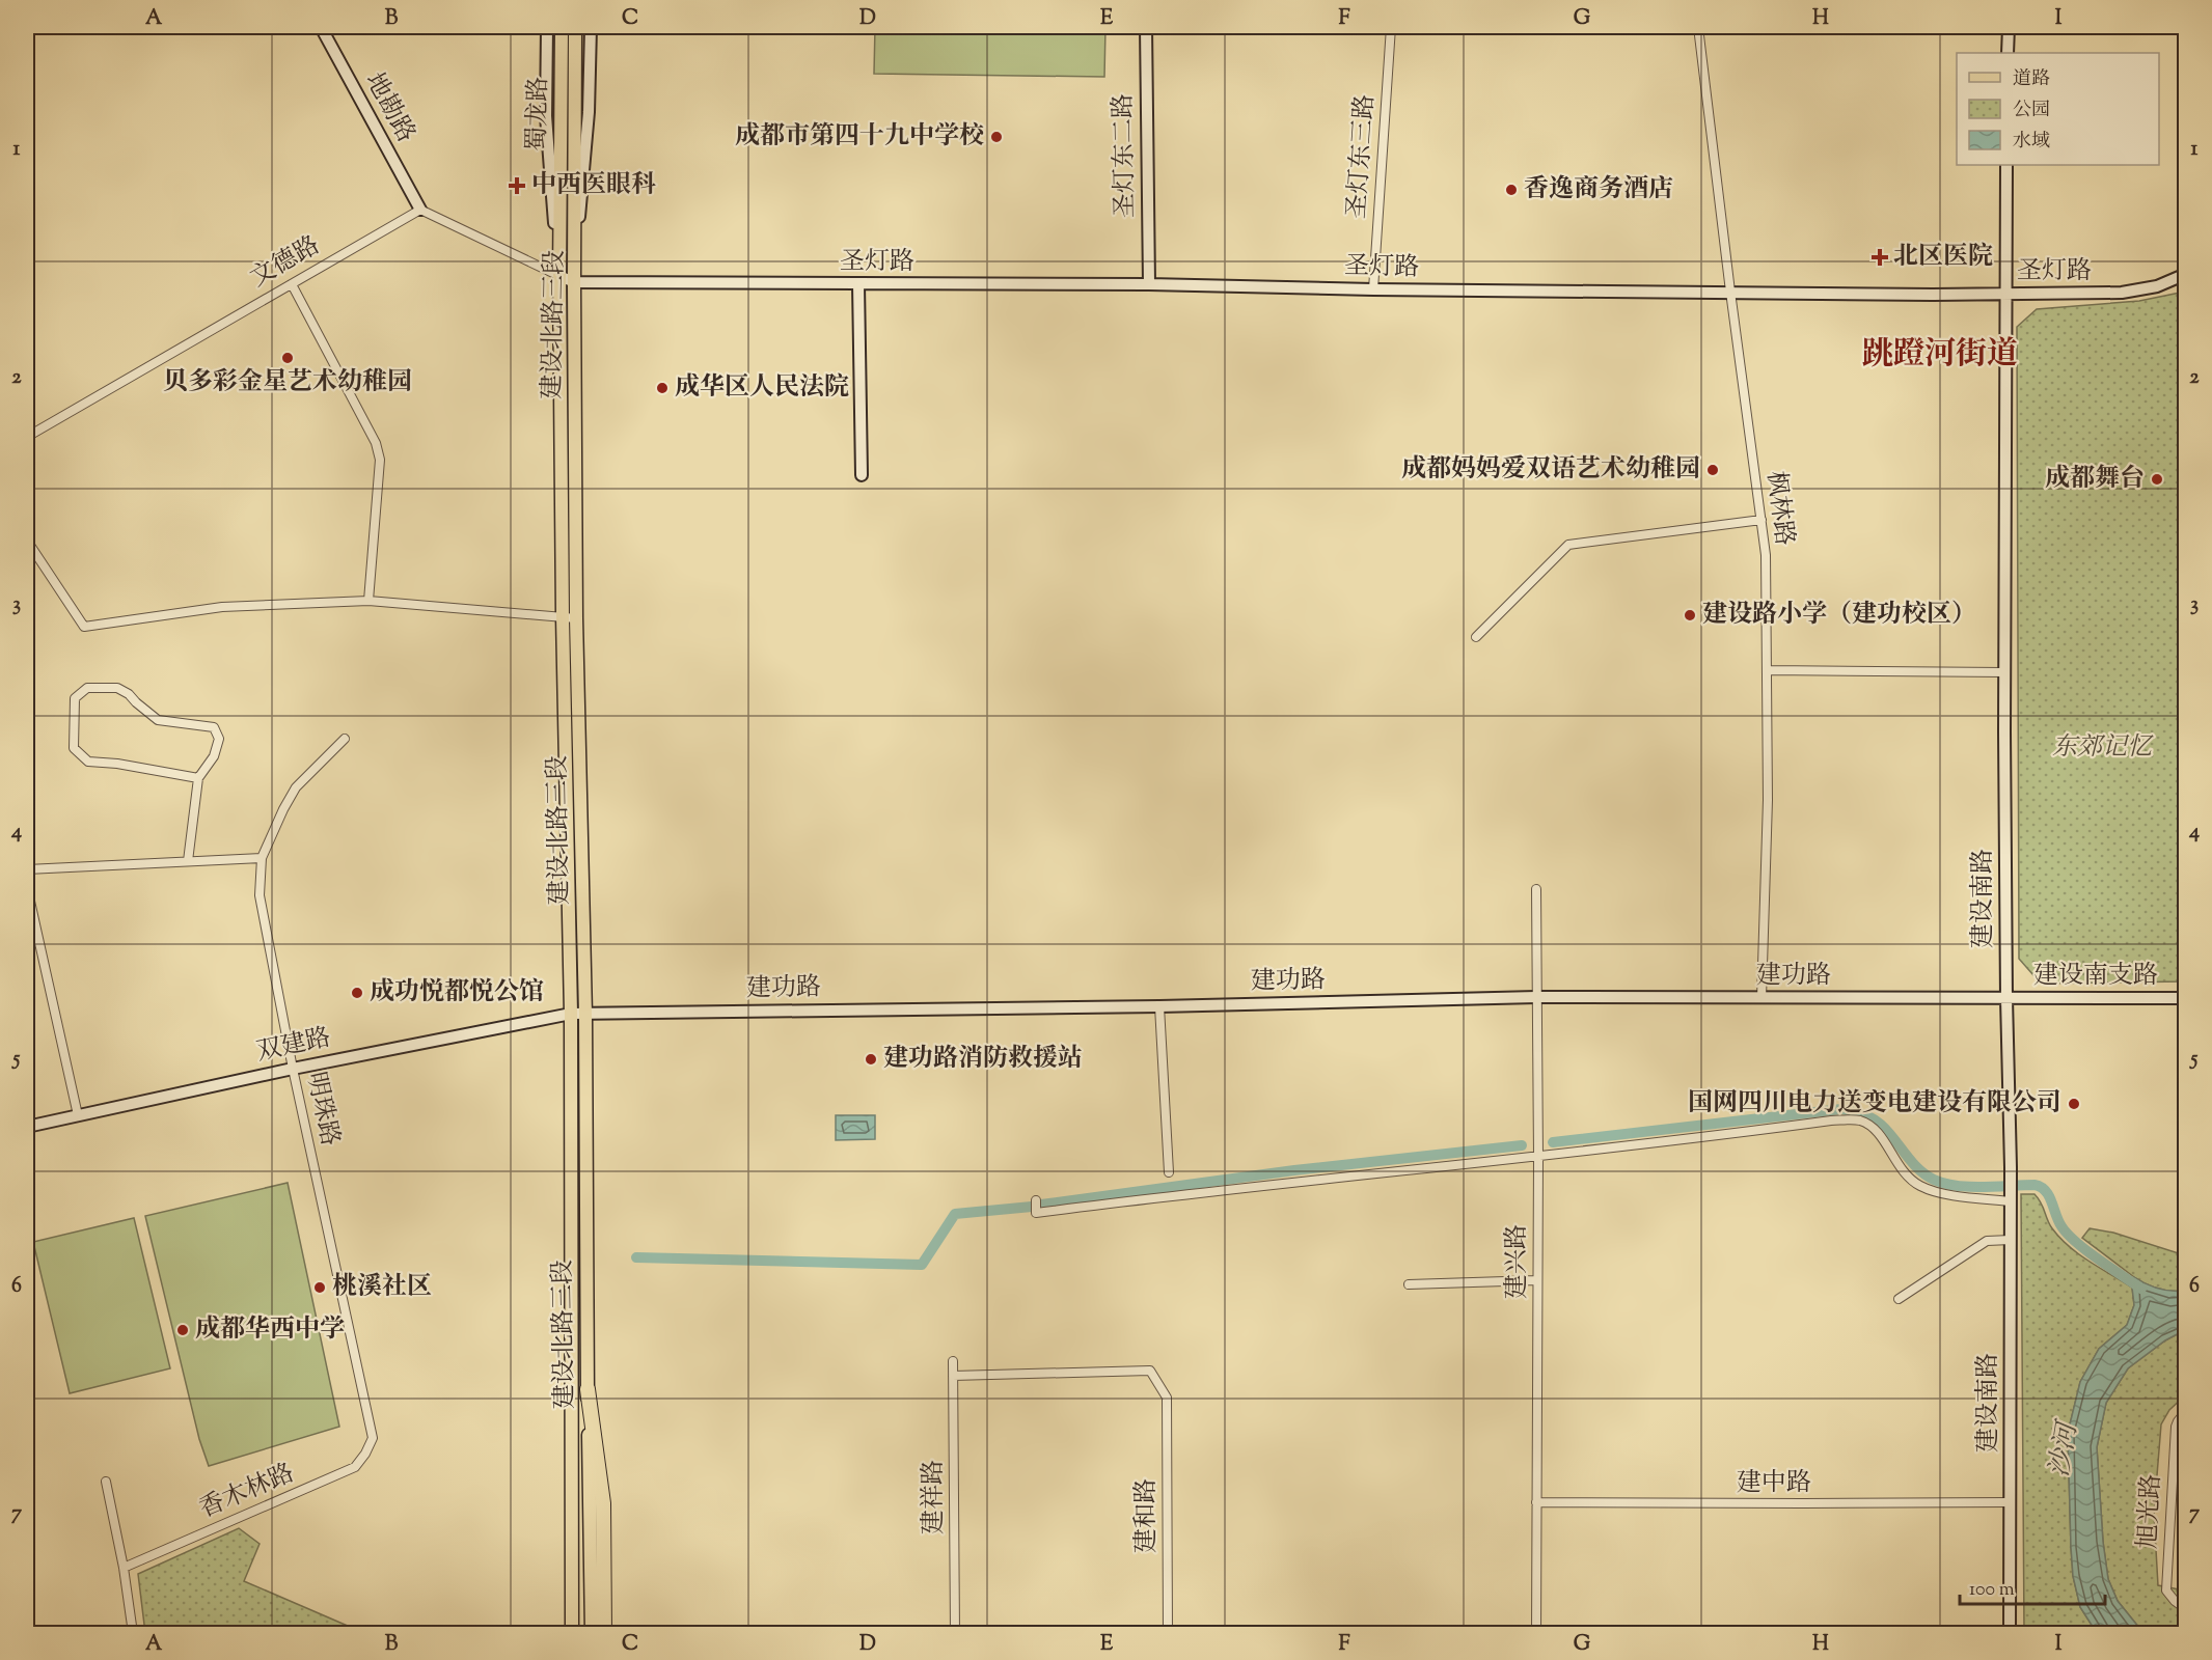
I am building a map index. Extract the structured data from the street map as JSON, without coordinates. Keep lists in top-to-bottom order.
{
  "streets": {
    "main road": ["蜀龙路", "建设北路三段"],
    "street": [
      "地勘路",
      "圣灯东二路",
      "圣灯东三路",
      "文德路",
      "圣灯路",
      "枫林路",
      "建设南路",
      "建功路",
      "建设南支路",
      "双建路",
      "明珠路",
      "建兴路",
      "建中路",
      "香木林路",
      "建祥路",
      "旭光路",
      "建和路"
    ]
  },
  "crossings": [
    ["地勘路", "文德路"],
    ["蜀龙路", "建设北路三段"],
    ["圣灯东二路", "圣灯路"],
    ["圣灯东三路", "圣灯路"],
    ["圣灯路", "建设北路三段"],
    ["圣灯路", "枫林路"],
    ["圣灯路", "建设南路"],
    ["建设北路三段", "建功路"],
    ["建设北路三段", "双建路"],
    ["枫林路", "建功路"],
    ["建设南路", "建功路"],
    ["建设南路", "建设南支路"],
    ["建设南路", "建中路"],
    ["建功路", "建设南支路"],
    ["建功路", "双建路"],
    ["建功路", "建兴路"],
    ["双建路", "明珠路"],
    ["明珠路", "香木林路"],
    ["建兴路", "建中路"],
    ["建祥路", "建和路"]
  ],
  "districts": ["跳蹬河街道"],
  "water": ["沙河"],
  "parks": ["东郊记忆"],
  "places": {
    "other": [
      "成都市第四十九中学校",
      "香逸商务酒店",
      "贝多彩金星艺术幼稚园",
      "成华区人民法院",
      "成都妈妈爱双语艺术幼稚园",
      "成都舞台",
      "建设路小学（建功校区）",
      "成功悦都悦公馆",
      "建功路消防救援站",
      "国网四川电力送变电建设有限公司",
      "桃溪社区",
      "成都华西中学"
    ],
    "health": ["中西医眼科", "北区医院"]
  },
  "legend": ["道路", "公园", "水域"],
  "scale_bar": "100 m",
  "grid": {
    "columns": [
      "A",
      "B",
      "C",
      "D",
      "E",
      "F",
      "G",
      "H",
      "I"
    ],
    "rows": [
      "1",
      "2",
      "3",
      "4",
      "5",
      "6",
      "7"
    ]
  }
}
